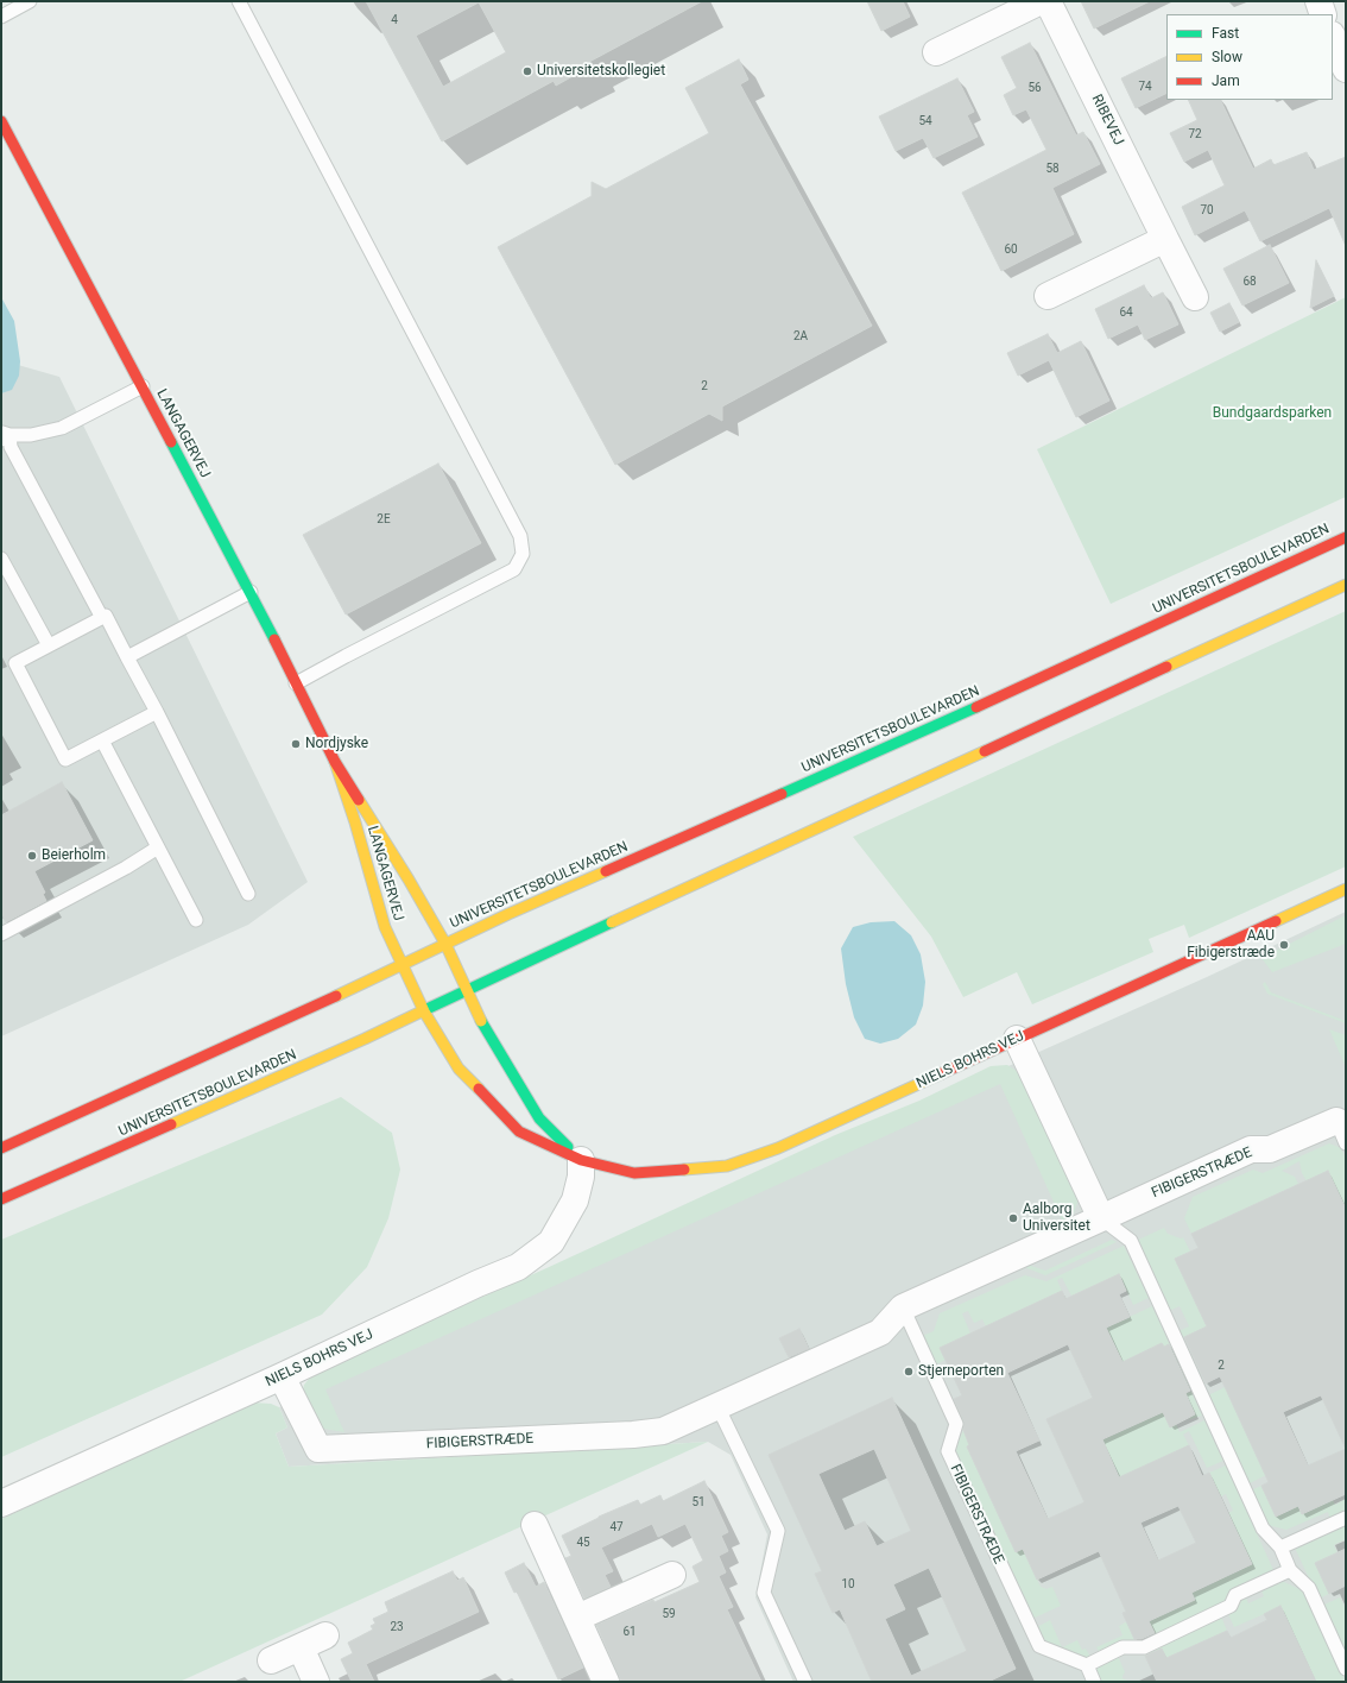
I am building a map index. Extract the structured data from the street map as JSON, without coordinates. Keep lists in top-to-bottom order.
{
  "streets": {
    "main road": ["LANGAGERVEJ", "UNIVERSITETSBOULEVARDEN", "NIELS BOHRS VEJ"],
    "street": ["RIBEVEJ", "FIBIGERSTRÆDE"]
  },
  "crossings": [
    ["LANGAGERVEJ", "UNIVERSITETSBOULEVARDEN"],
    ["LANGAGERVEJ", "NIELS BOHRS VEJ"],
    ["UNIVERSITETSBOULEVARDEN", "NIELS BOHRS VEJ"],
    ["NIELS BOHRS VEJ", "FIBIGERSTRÆDE"]
  ],
  "parks": ["Bundgaardsparken"],
  "places": [
    "Universitetskollegiet",
    "Nordjyske",
    "Beierholm",
    "AAU Fibigerstræde",
    "Aalborg Universitet",
    "Stjerneporten"
  ],
  "house_numbers": [
    "4",
    "74",
    "56",
    "54",
    "72",
    "58",
    "70",
    "60",
    "68",
    "64",
    "2A",
    "2",
    "2E",
    "2",
    "51",
    "47",
    "45",
    "10",
    "59",
    "23",
    "61"
  ],
  "legend": ["Fast", "Slow", "Jam"]
}
